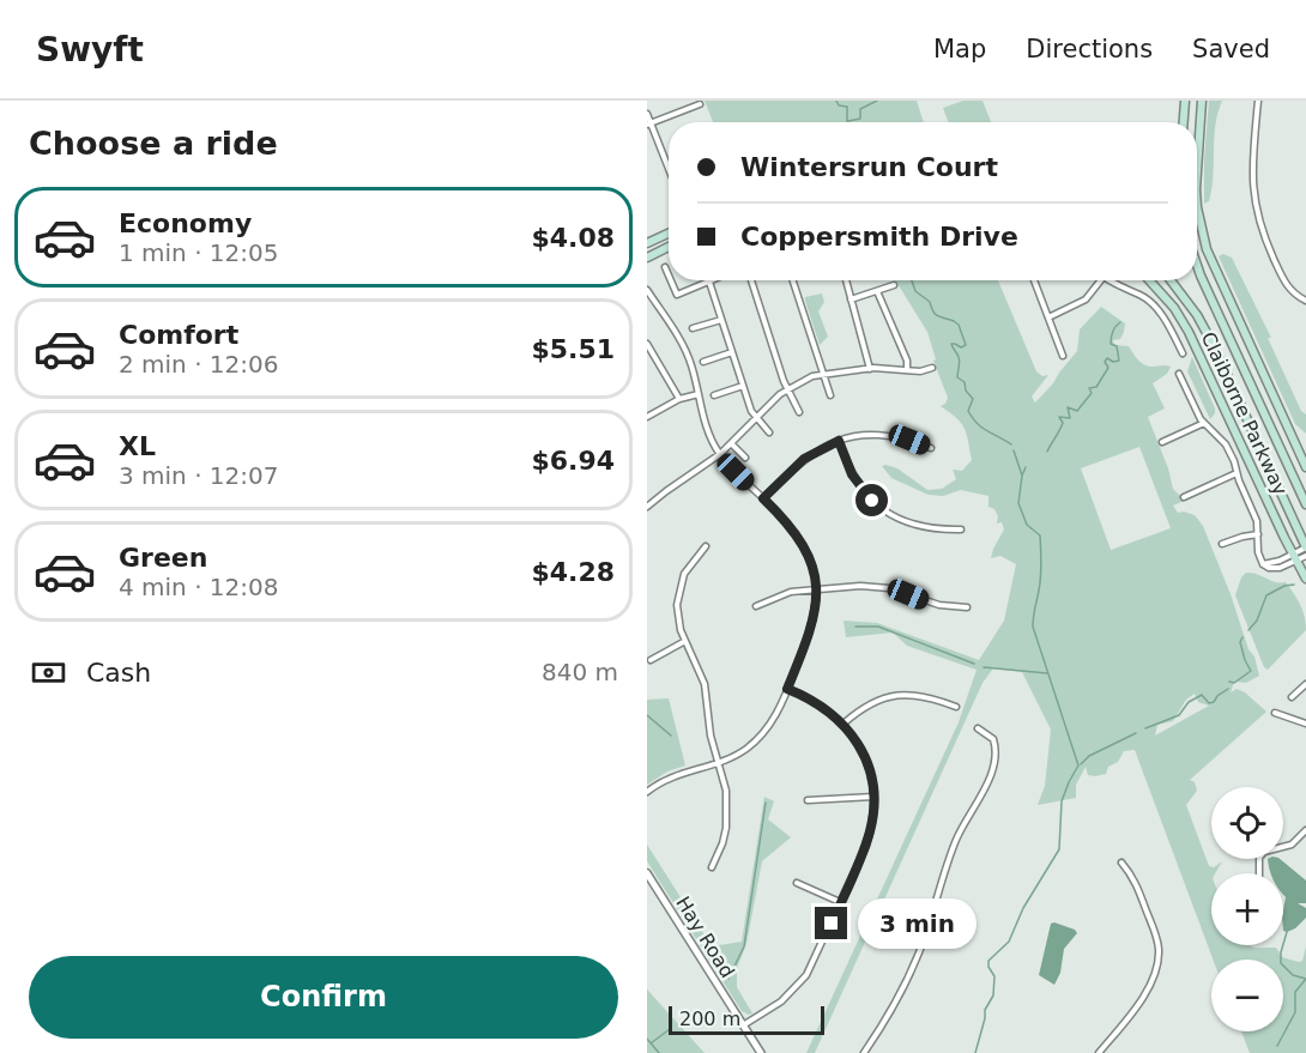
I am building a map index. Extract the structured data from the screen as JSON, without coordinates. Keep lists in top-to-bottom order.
{
  "streets": {
    "main road": ["Claiborne Parkway"],
    "street": ["Hay Road"]
  },
  "scale_bar": "200 m",
  "page": {
    "header": "Swyft",
    "nav": ["Map", "Directions", "Saved"],
    "heading": "Choose a ride",
    "banner": ["Wintersrun Court", "Coppersmith Drive"],
    "list": [
      {
        "name": "Economy",
        "note": "1 min · 12:05",
        "value": "$4.08"
      },
      {
        "name": "Comfort",
        "note": "2 min · 12:06",
        "value": "$5.51"
      },
      {
        "name": "XL",
        "note": "3 min · 12:07",
        "value": "$6.94"
      },
      {
        "name": "Green",
        "note": "4 min · 12:08",
        "value": "$4.28"
      }
    ],
    "pay": ["Cash", "840 m"],
    "map_buttons": ["+", "−"],
    "bubble": "3 min",
    "buttons": "Confirm",
    "scale": "200 m"
  }
}
